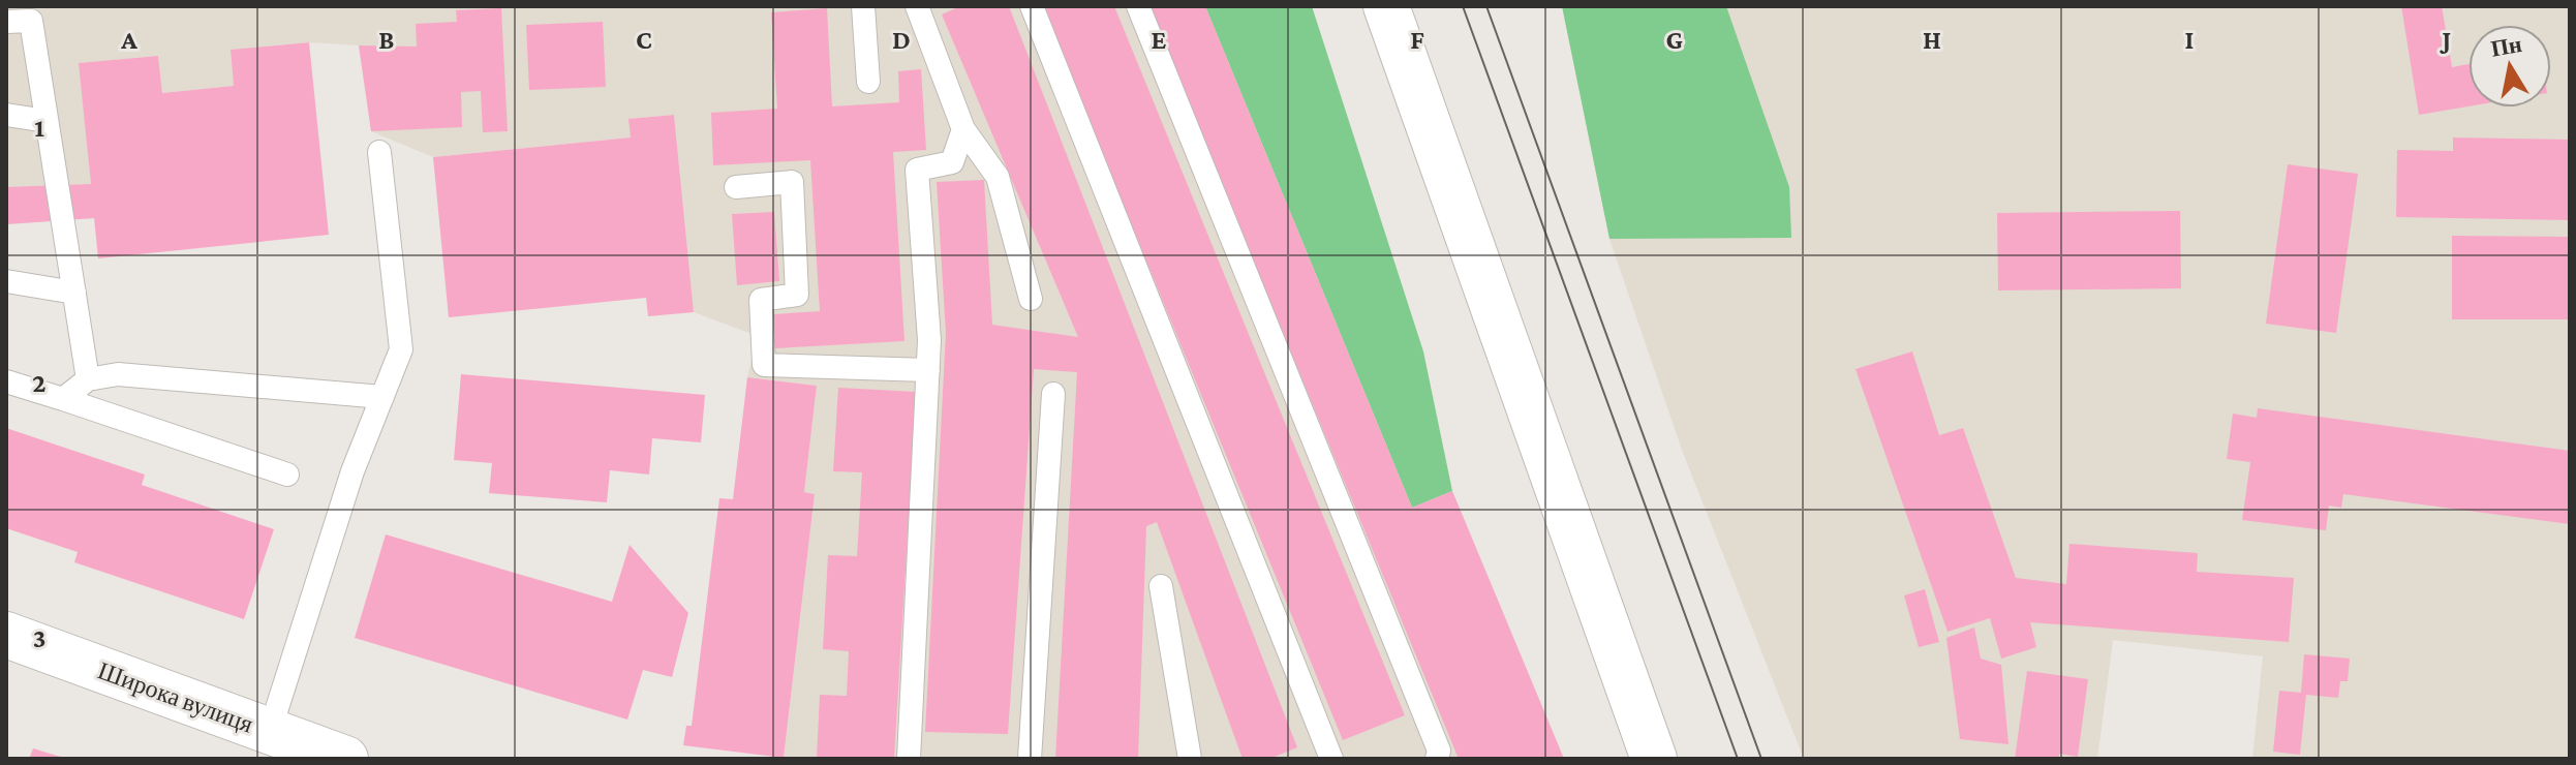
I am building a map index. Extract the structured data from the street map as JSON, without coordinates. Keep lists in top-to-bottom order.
{
  "streets": {
    "street": ["Широка вулиця"]
  },
  "north": "top",
  "grid": {
    "columns": [
      "A",
      "B",
      "C",
      "D",
      "E",
      "F",
      "G",
      "H",
      "I",
      "J"
    ],
    "rows": ["1", "2", "3"]
  }
}
